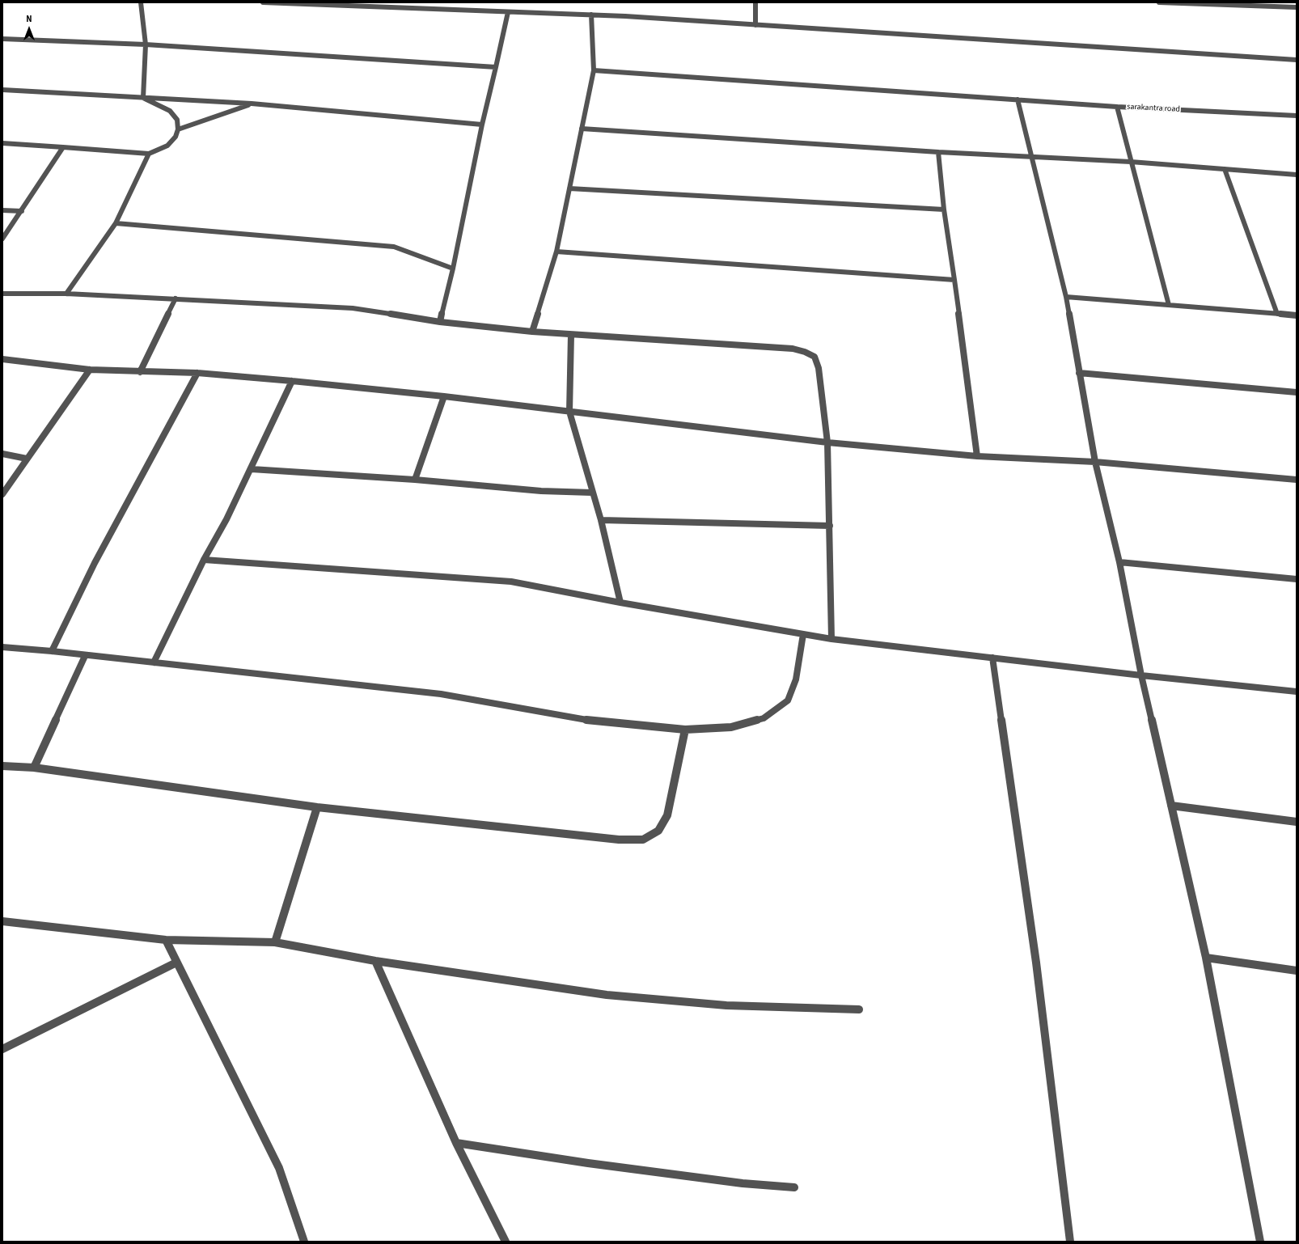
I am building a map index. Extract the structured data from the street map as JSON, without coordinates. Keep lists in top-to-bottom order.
{
  "streets": {
    "street": ["sarakantra road"]
  },
  "north": "top"
}
